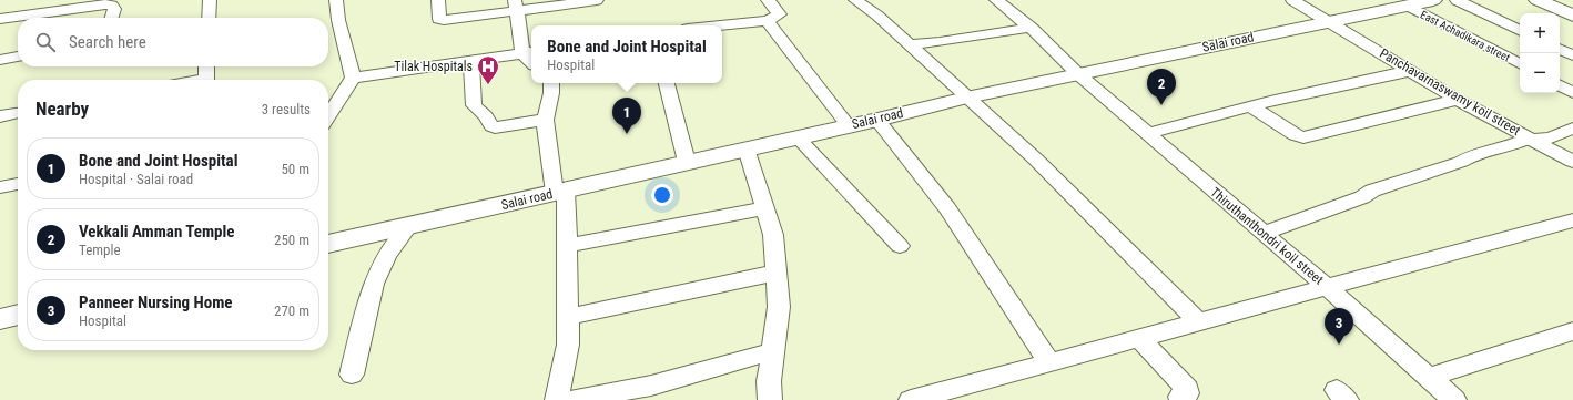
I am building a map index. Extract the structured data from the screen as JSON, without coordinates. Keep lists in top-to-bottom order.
{
  "streets": {
    "main road": ["Salai road"],
    "street": ["East Achadikara street", "Panchavarnaswamy koil street", "Thiruthanthondri koil street"]
  },
  "crossings": [
    ["East Achadikara street", "Salai road"],
    ["Salai road", "Panchavarnaswamy koil street"],
    ["Salai road", "Thiruthanthondri koil street"]
  ],
  "places": {
    "hospital": ["Tilak Hospitals"]
  },
  "page": {
    "map_buttons": ["+", "−"],
    "search": "Search here",
    "popup": ["Bone and Joint Hospital", "Hospital"],
    "pins": ["2", "1", "3"],
    "heading": ["Nearby", "3 results"],
    "list": [
      {
        "mark": "1",
        "name": "Bone and Joint Hospital",
        "note": "Hospital · Salai road",
        "value": "50 m"
      },
      {
        "mark": "2",
        "name": "Vekkali Amman Temple",
        "note": "Temple",
        "value": "250 m"
      },
      {
        "mark": "3",
        "name": "Panneer Nursing Home",
        "note": "Hospital",
        "value": "270 m"
      }
    ]
  }
}
